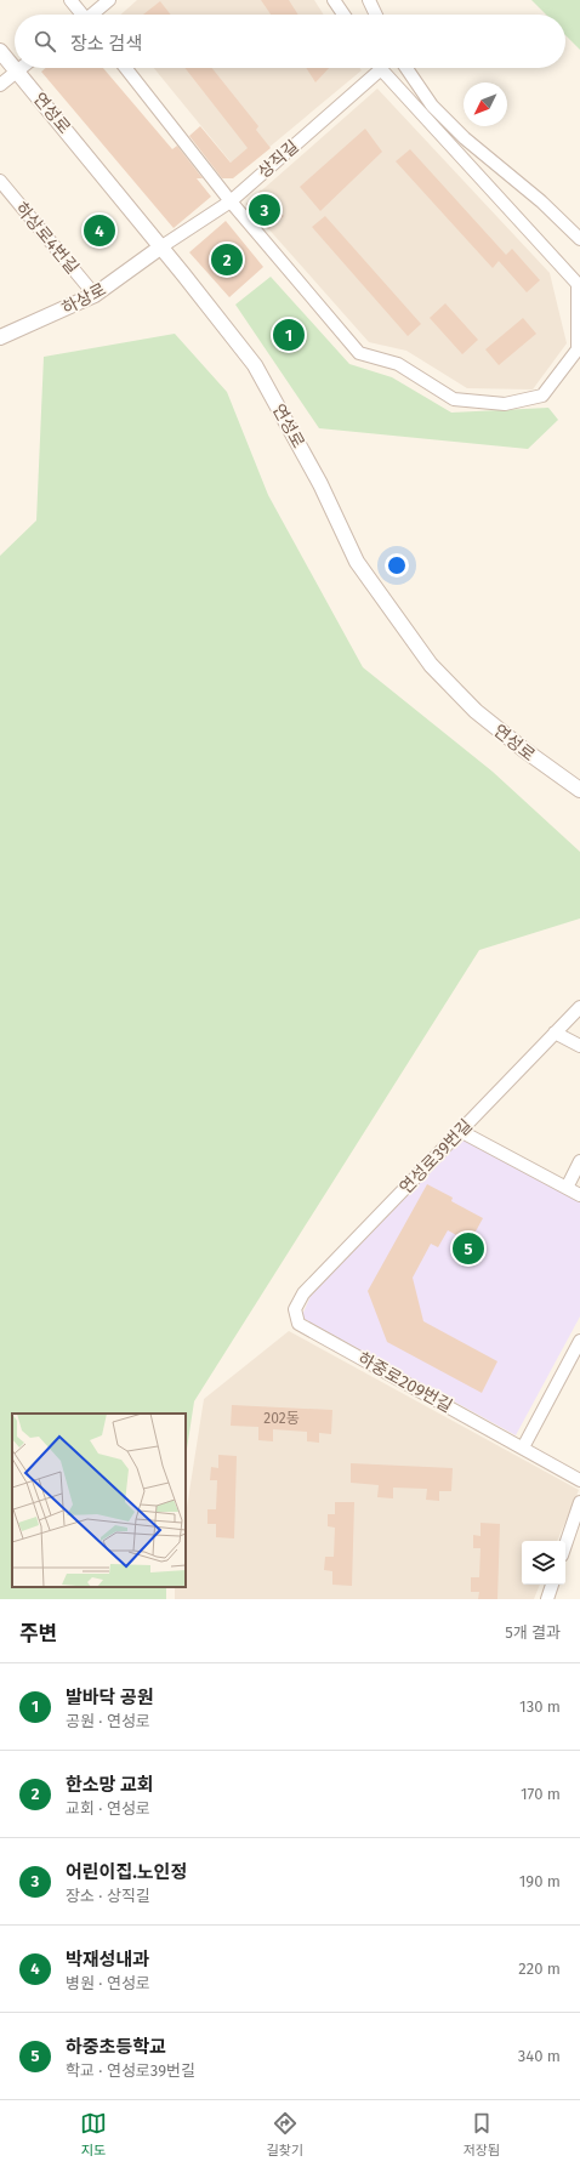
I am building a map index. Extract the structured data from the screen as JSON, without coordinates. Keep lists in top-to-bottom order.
{
  "streets": {
    "street": [
      "연성로",
      "상직길",
      "하상로4번길",
      "하상로",
      "연성로39번길",
      "하중로209번길"
    ]
  },
  "crossings": [
    ["연성로", "상직길"],
    ["연성로", "하상로"],
    ["상직길", "하상로"],
    ["하상로4번길", "하상로"],
    ["연성로39번길", "하중로209번길"]
  ],
  "house_numbers": ["202동"],
  "north": "bottom left",
  "page": {
    "search": "장소 검색",
    "pins": [
      "3",
      "4",
      "2",
      "1",
      "5"
    ],
    "heading": ["주변", "5개 결과"],
    "list": [
      {
        "mark": "1",
        "name": "발바닥 공원",
        "note": "공원 · 연성로",
        "value": "130 m"
      },
      {
        "mark": "2",
        "name": "한소망 교회",
        "note": "교회 · 연성로",
        "value": "170 m"
      },
      {
        "mark": "3",
        "name": "어린이집.노인정",
        "note": "장소 · 상직길",
        "value": "190 m"
      },
      {
        "mark": "4",
        "name": "박재성내과",
        "note": "병원 · 연성로",
        "value": "220 m"
      },
      {
        "mark": "5",
        "name": "하중초등학교",
        "note": "학교 · 연성로39번길",
        "value": "340 m"
      }
    ],
    "nav": ["지도", "길찾기", "저장됨"]
  }
}
